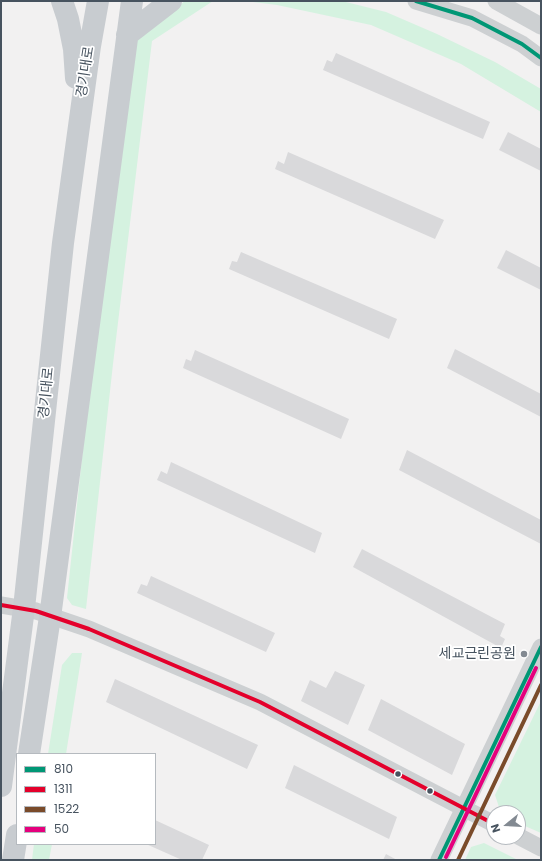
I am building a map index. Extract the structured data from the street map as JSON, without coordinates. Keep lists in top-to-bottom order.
{
  "streets": {
    "main road": ["경기대로"]
  },
  "places": ["세교근린공원"],
  "lines": [
    "transit line 810",
    "transit line 1311",
    "transit line 50",
    "transit line 1522"
  ],
  "legend": [
    "810",
    "1311",
    "1522",
    "50"
  ],
  "north": "left"
}
